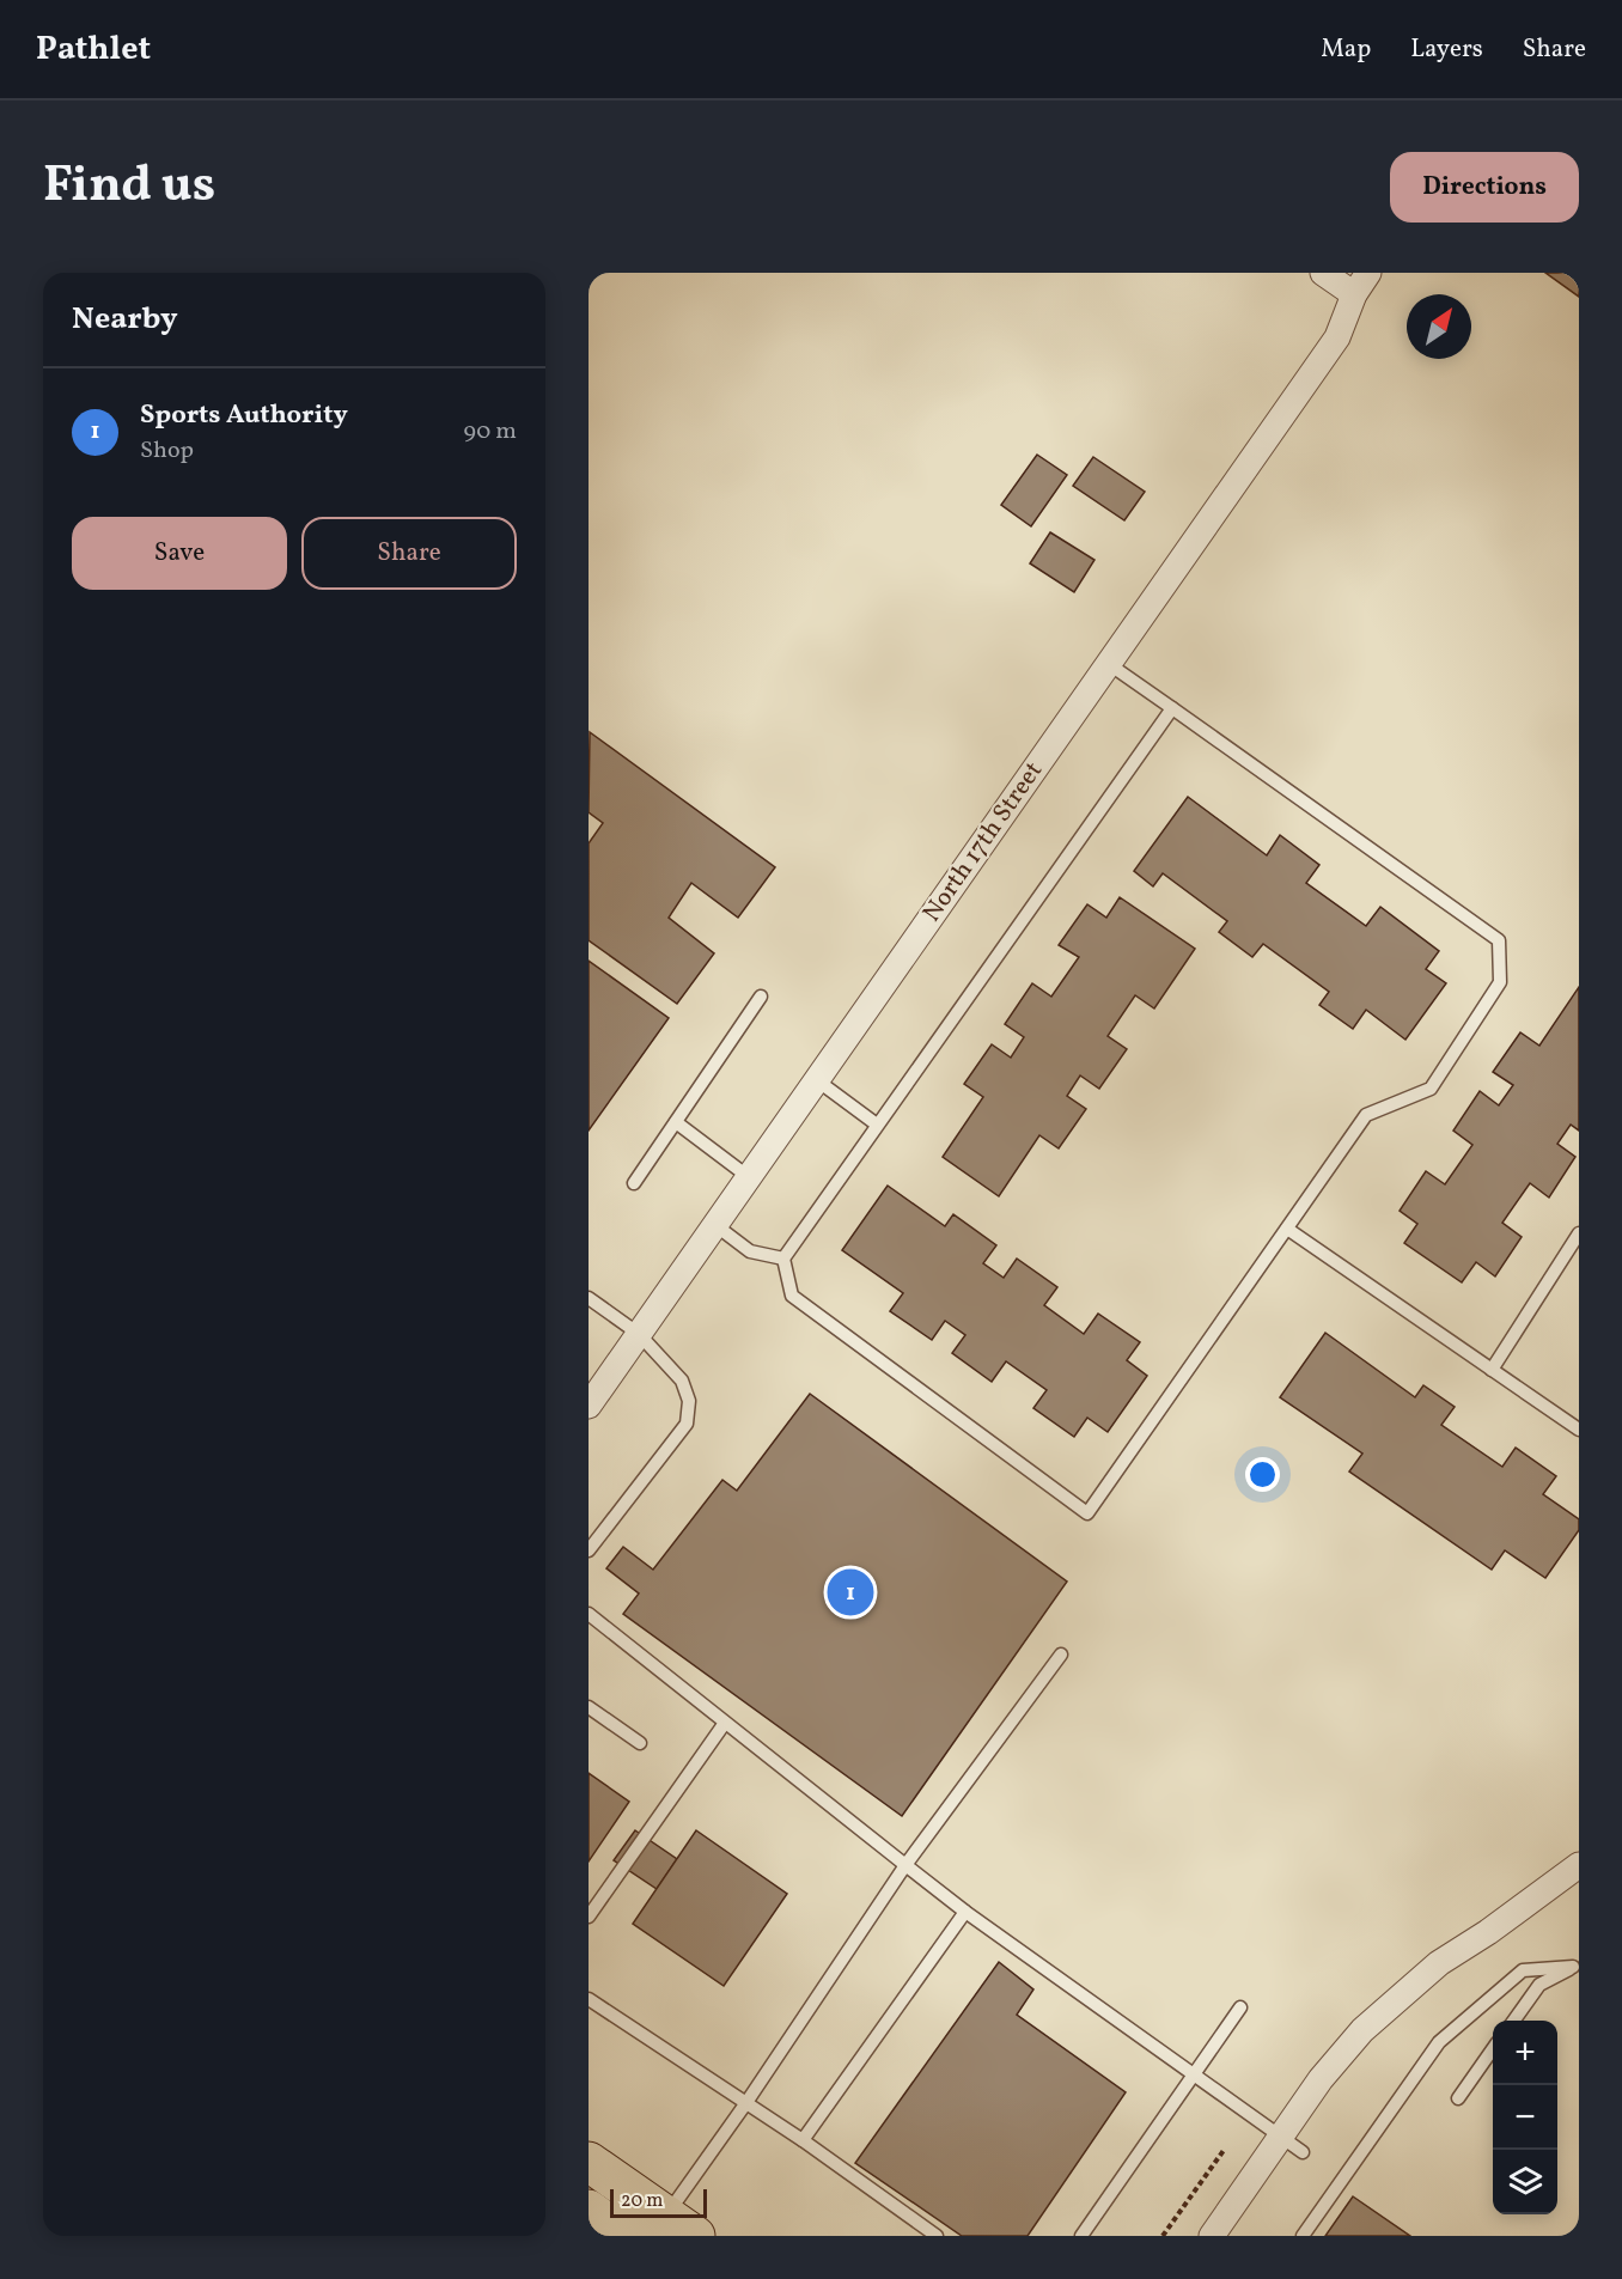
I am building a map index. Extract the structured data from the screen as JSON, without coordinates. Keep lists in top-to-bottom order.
{
  "streets": {
    "street": ["North 17th Street"]
  },
  "scale_bar": "20 m",
  "north": "top right",
  "page": {
    "header": "Pathlet",
    "nav": ["Map", "Layers", "Share"],
    "title": "Find us",
    "buttons": [
      "Directions",
      ["Save", "Share"]
    ],
    "heading": "Nearby",
    "list": [
      {
        "mark": "1",
        "name": "Sports Authority",
        "note": "Shop",
        "value": "90 m"
      }
    ],
    "pins": "1",
    "map_buttons": ["+", "−"],
    "scale": "20 m"
  }
}
